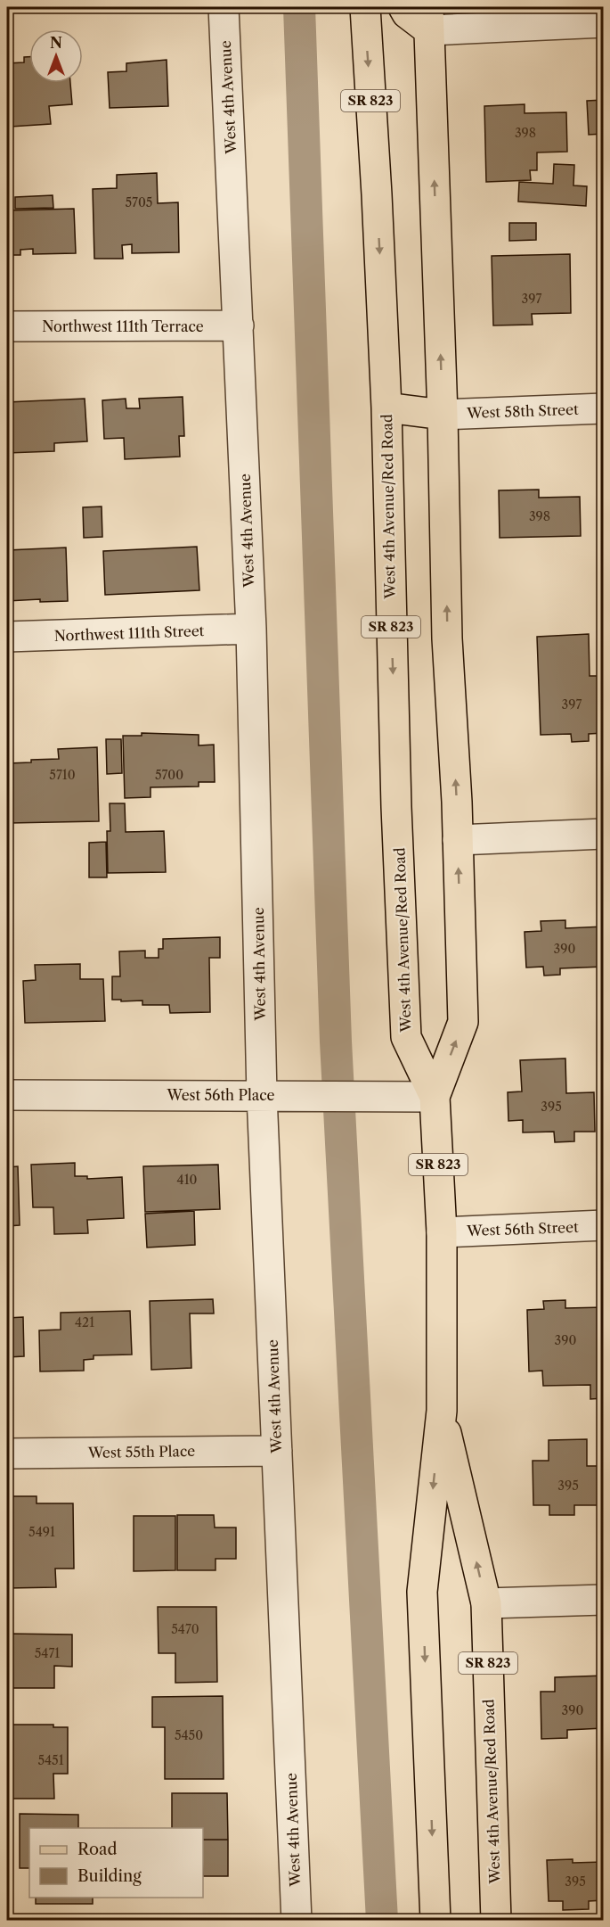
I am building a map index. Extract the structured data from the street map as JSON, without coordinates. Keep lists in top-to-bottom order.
{
  "streets": {
    "main road": ["SR 823", "West 4th Avenue/Red Road"],
    "street": [
      "West 4th Avenue",
      "Northwest 111th Terrace",
      "West 58th Street",
      "Northwest 111th Street",
      "West 56th Place",
      "West 56th Street",
      "West 55th Place"
    ]
  },
  "crossings": [
    ["West 4th Avenue", "Northwest 111th Terrace"],
    ["West 4th Avenue", "Northwest 111th Street"],
    ["West 4th Avenue", "West 56th Place"],
    ["West 4th Avenue", "West 55th Place"],
    ["West 58th Street", "West 4th Avenue/Red Road"],
    ["West 4th Avenue/Red Road", "West 56th Place"],
    ["West 4th Avenue/Red Road", "West 56th Street"]
  ],
  "house_numbers": [
    "398",
    "5705",
    "397",
    "398",
    "397",
    "5710",
    "5700",
    "390",
    "395",
    "410",
    "421",
    "390",
    "395",
    "5491",
    "5470",
    "5471",
    "390",
    "5450",
    "5451",
    "395"
  ],
  "legend": ["Road", "Building"],
  "north": "top"
}
